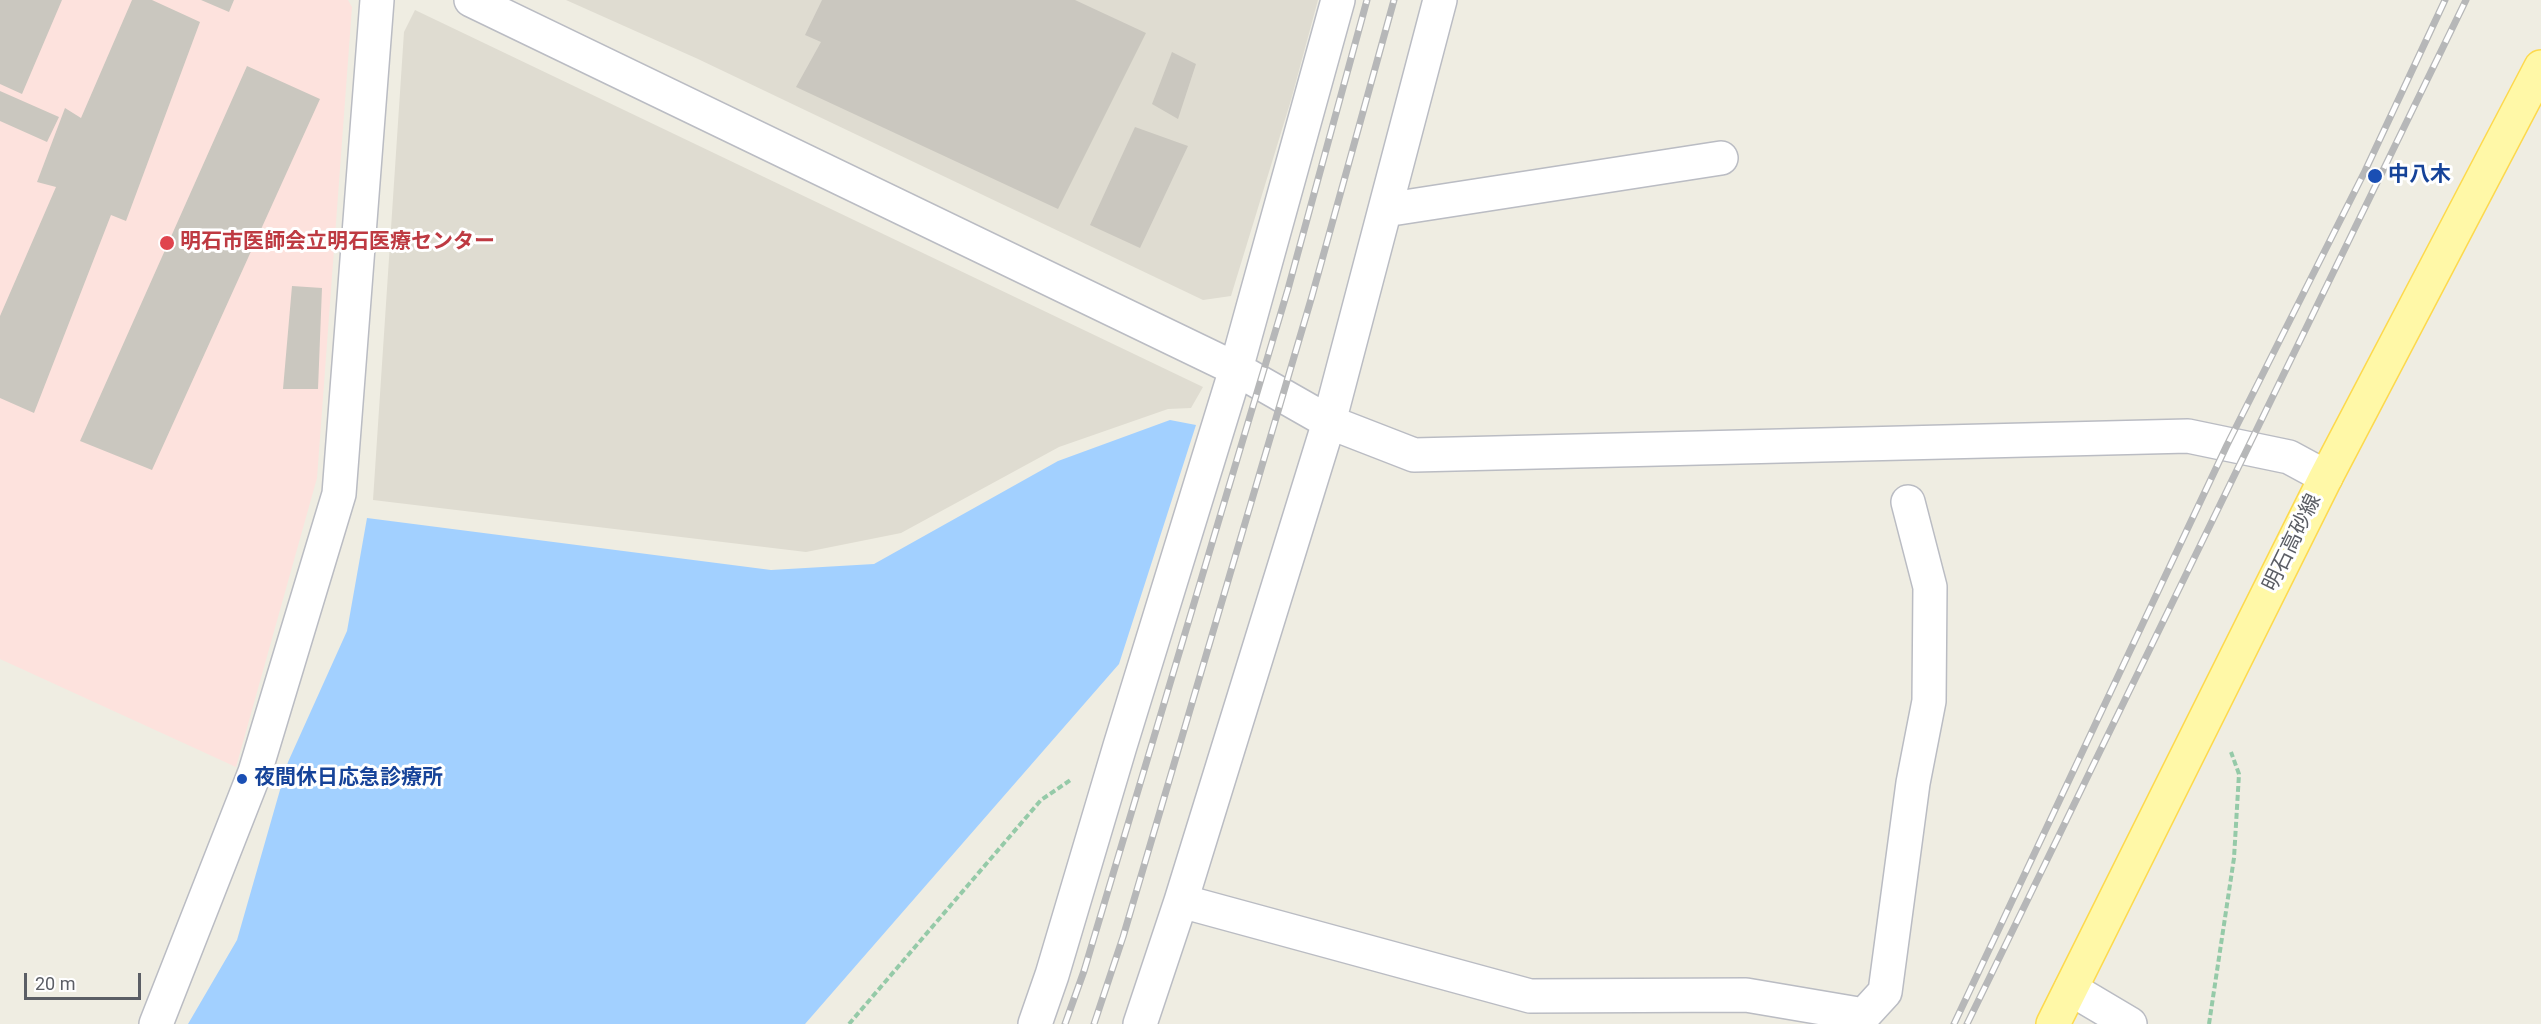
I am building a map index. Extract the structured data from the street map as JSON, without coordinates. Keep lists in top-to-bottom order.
{
  "streets": {
    "main road": ["明石高砂線"]
  },
  "places": ["中八木", "明石市医師会立明石医療センター", "夜間休日応急診療所"],
  "scale_bar": "20 m"
}
